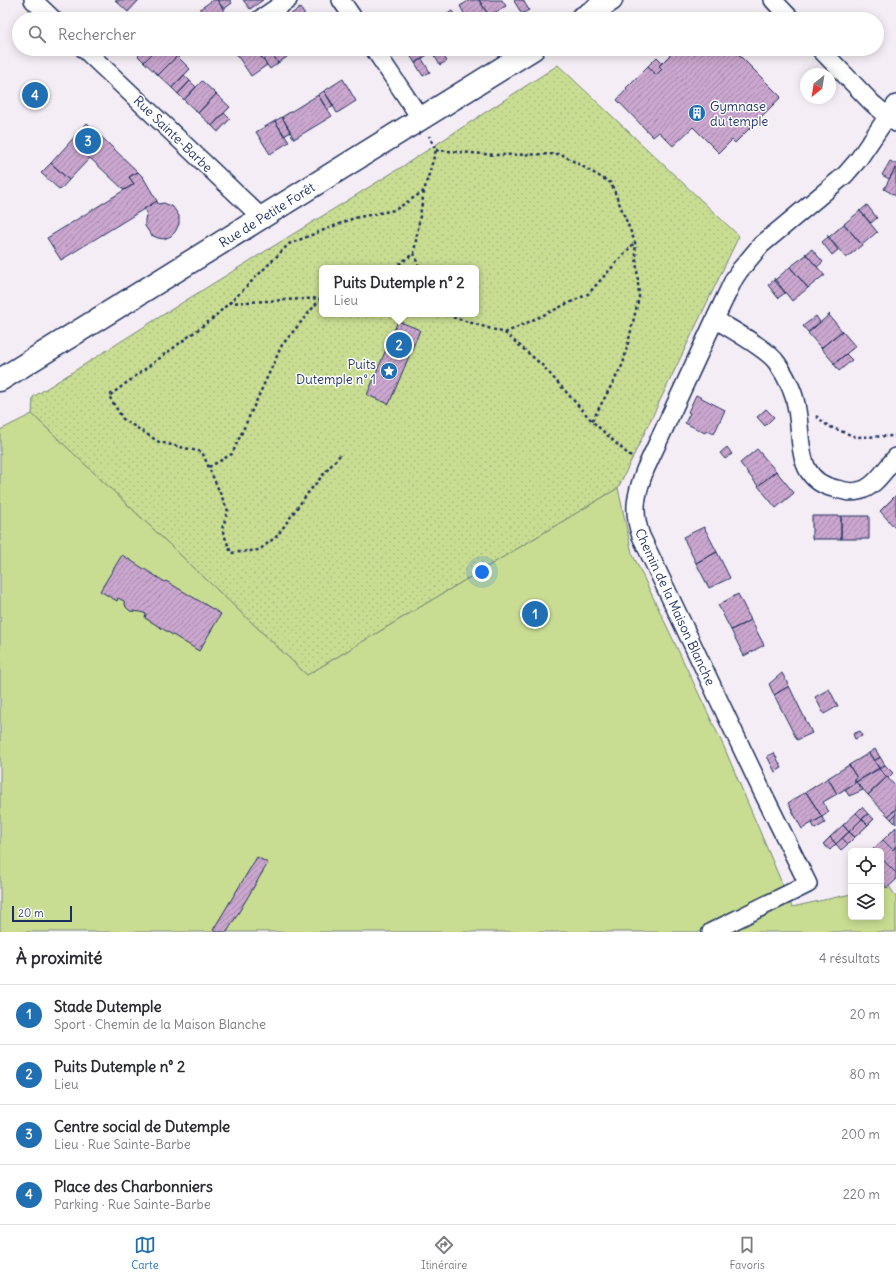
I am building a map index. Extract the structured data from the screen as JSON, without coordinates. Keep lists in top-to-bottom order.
{
  "streets": {
    "main road": ["Rue de Petite Forêt"],
    "street": ["Rue Sainte-Barbe", "Chemin de la Maison Blanche"]
  },
  "crossings": [
    ["Rue Sainte-Barbe", "Rue de Petite Forêt"]
  ],
  "places": {
    "building": ["Gymnase du temple"],
    "place": ["Puits Dutemple n° 1"]
  },
  "scale_bar": "20 m",
  "north": "bottom left",
  "page": {
    "search": "Rechercher",
    "pins": [
      "4",
      "3",
      "2",
      "1"
    ],
    "popup": ["Puits Dutemple n° 2", "Lieu"],
    "scale": "20 m",
    "heading": ["À proximité", "4 résultats"],
    "list": [
      {
        "mark": "1",
        "name": "Stade Dutemple",
        "note": "Sport · Chemin de la Maison Blanche",
        "value": "20 m"
      },
      {
        "mark": "2",
        "name": "Puits Dutemple n° 2",
        "note": "Lieu",
        "value": "80 m"
      },
      {
        "mark": "3",
        "name": "Centre social de Dutemple",
        "note": "Lieu · Rue Sainte-Barbe",
        "value": "200 m"
      },
      {
        "mark": "4",
        "name": "Place des Charbonniers",
        "note": "Parking · Rue Sainte-Barbe",
        "value": "220 m"
      }
    ],
    "nav": ["Carte", "Itinéraire", "Favoris"]
  }
}
